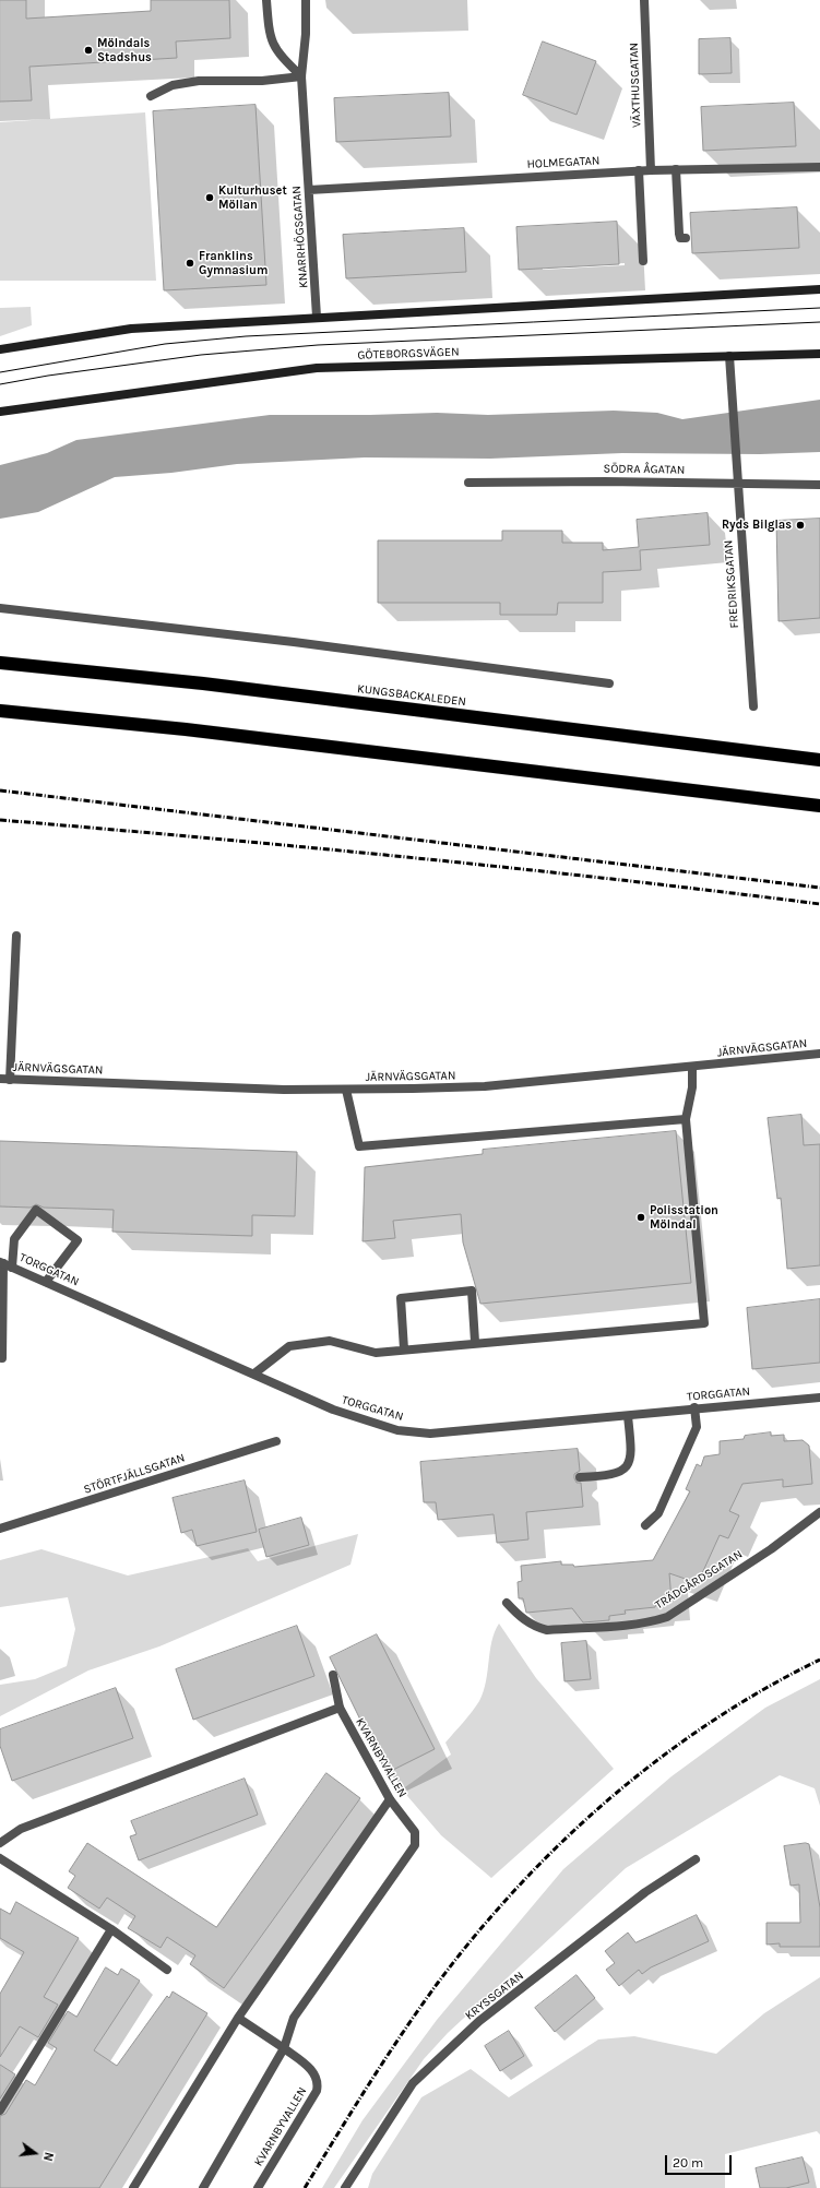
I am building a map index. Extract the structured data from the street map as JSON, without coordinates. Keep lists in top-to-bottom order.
{
  "streets": {
    "highway": ["KUNGSBACKALEDEN"],
    "main road": ["GÖTEBORGSVÄGEN"],
    "street": [
      "VÄXTHUSGATAN",
      "HOLMEGATAN",
      "KNARRHÖGSGATAN",
      "SÖDRA ÅGATAN",
      "FREDRIKSGATAN",
      "JÄRNVÄGSGATAN",
      "TORGGATAN",
      "STÖRTFJÄLLSGATAN",
      "TRÄDGÅRDSGATAN",
      "KVARNBYVALLEN",
      "KRYSSGATAN"
    ]
  },
  "crossings": [
    ["VÄXTHUSGATAN", "HOLMEGATAN"],
    ["HOLMEGATAN", "KNARRHÖGSGATAN"],
    ["GÖTEBORGSVÄGEN", "FREDRIKSGATAN"],
    ["SÖDRA ÅGATAN", "FREDRIKSGATAN"]
  ],
  "places": [
    "Mölndals Stadshus",
    "Kulturhuset Möllan",
    "Franklins Gymnasium",
    "Ryds Bilglas",
    "Polisstation Mölndal"
  ],
  "scale_bar": "20 m",
  "north": "right"
}
